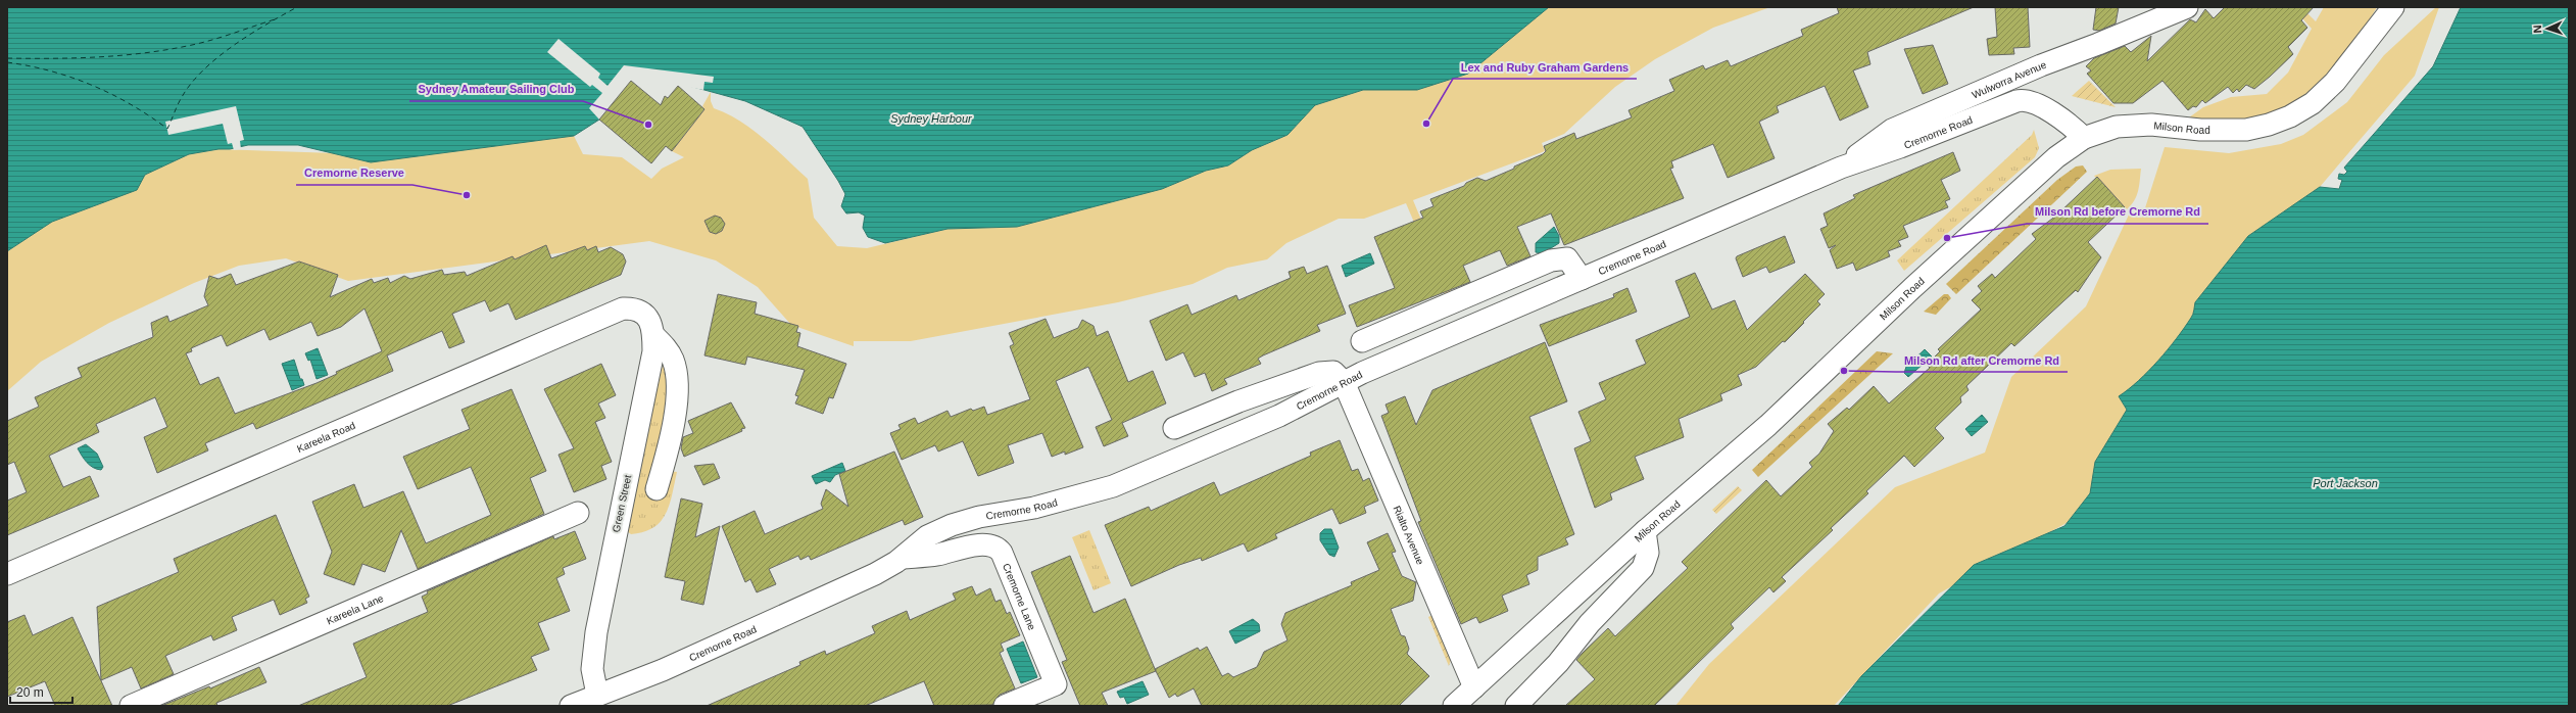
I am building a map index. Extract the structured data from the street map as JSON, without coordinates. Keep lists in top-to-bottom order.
{
  "streets": {
    "street": [
      "Wulworra Avenue",
      "Milson Road",
      "Cremorne Road",
      "Kareela Road",
      "Green Street",
      "Rialto Avenue",
      "Cremorne Lane",
      "Kareela Lane"
    ]
  },
  "crossings": [
    ["Wulworra Avenue", "Cremorne Road"],
    ["Milson Road", "Cremorne Road"],
    ["Milson Road", "Rialto Avenue"],
    ["Cremorne Road", "Green Street"],
    ["Cremorne Road", "Rialto Avenue"],
    ["Cremorne Road", "Cremorne Lane"],
    ["Kareela Road", "Green Street"]
  ],
  "water": ["Sydney Harbour", "Port Jackson"],
  "places": [
    "Lex and Ruby Graham Gardens",
    "Sydney Amateur Sailing Club",
    "Cremorne Reserve",
    "Milson Rd before Cremorne Rd",
    "Milson Rd after Cremorne Rd"
  ],
  "scale_bar": "20 m",
  "north": "left"
}
